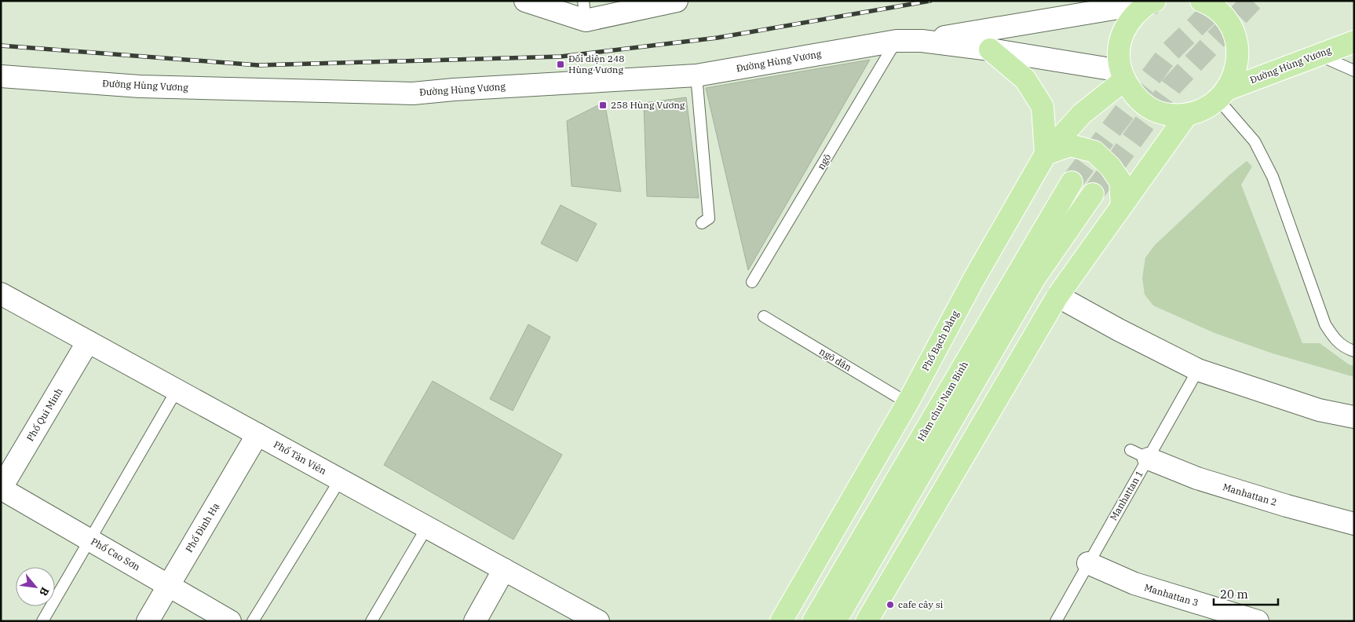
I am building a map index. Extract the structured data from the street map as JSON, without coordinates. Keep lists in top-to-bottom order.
{
  "streets": {
    "main road": ["Đường Hùng Vương", "Phố Bạch Đằng", "Hầm chui Nam Bính"],
    "street": [
      "Phố Qui Minh",
      "Phố Tản Viên",
      "Manhattan 2",
      "Phố Đình Hạ",
      "Phố Cao Sơn",
      "Manhattan 3"
    ],
    "lane": ["ngõ", "ngõ dân", "Manhattan 1"]
  },
  "crossings": [
    ["Đường Hùng Vương", "ngõ"],
    ["Đường Hùng Vương", "Phố Bạch Đằng"],
    ["Phố Bạch Đằng", "ngõ dân"],
    ["Phố Qui Minh", "Phố Tản Viên"],
    ["Phố Qui Minh", "Phố Cao Sơn"],
    ["Phố Tản Viên", "Phố Đình Hạ"],
    ["Manhattan 2", "Manhattan 1"],
    ["Manhattan 1", "Manhattan 3"],
    ["Phố Đình Hạ", "Phố Cao Sơn"]
  ],
  "places": {
    "transit": ["Đối diện 248 Hùng Vương", "258 Hùng Vương"],
    "other": ["cafe cây si"]
  },
  "scale_bar": "20 m",
  "north": "bottom right"
}
